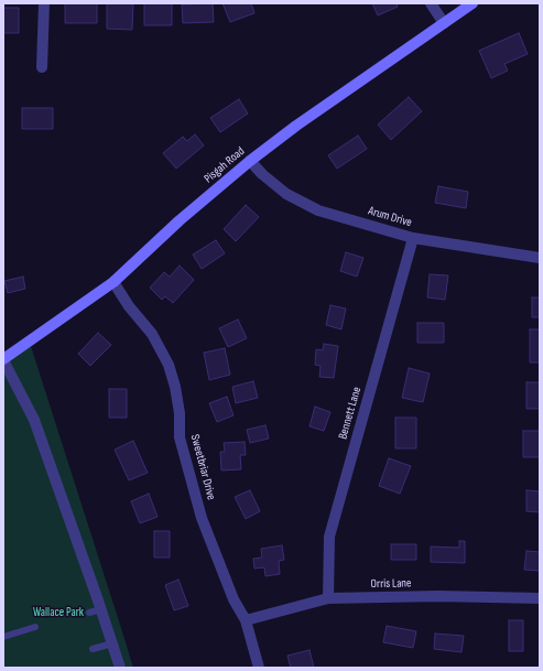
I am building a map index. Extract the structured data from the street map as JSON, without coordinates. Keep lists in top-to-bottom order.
{
  "streets": {
    "street": [
      "Pisgah Road",
      "Arum Drive",
      "Bennett Lane",
      "Sweetbriar Drive",
      "Orris Lane"
    ]
  },
  "crossings": [
    ["Pisgah Road", "Arum Drive"],
    ["Pisgah Road", "Sweetbriar Drive"],
    ["Arum Drive", "Bennett Lane"],
    ["Bennett Lane", "Orris Lane"],
    ["Sweetbriar Drive", "Orris Lane"]
  ],
  "parks": ["Wallace Park"]
}
